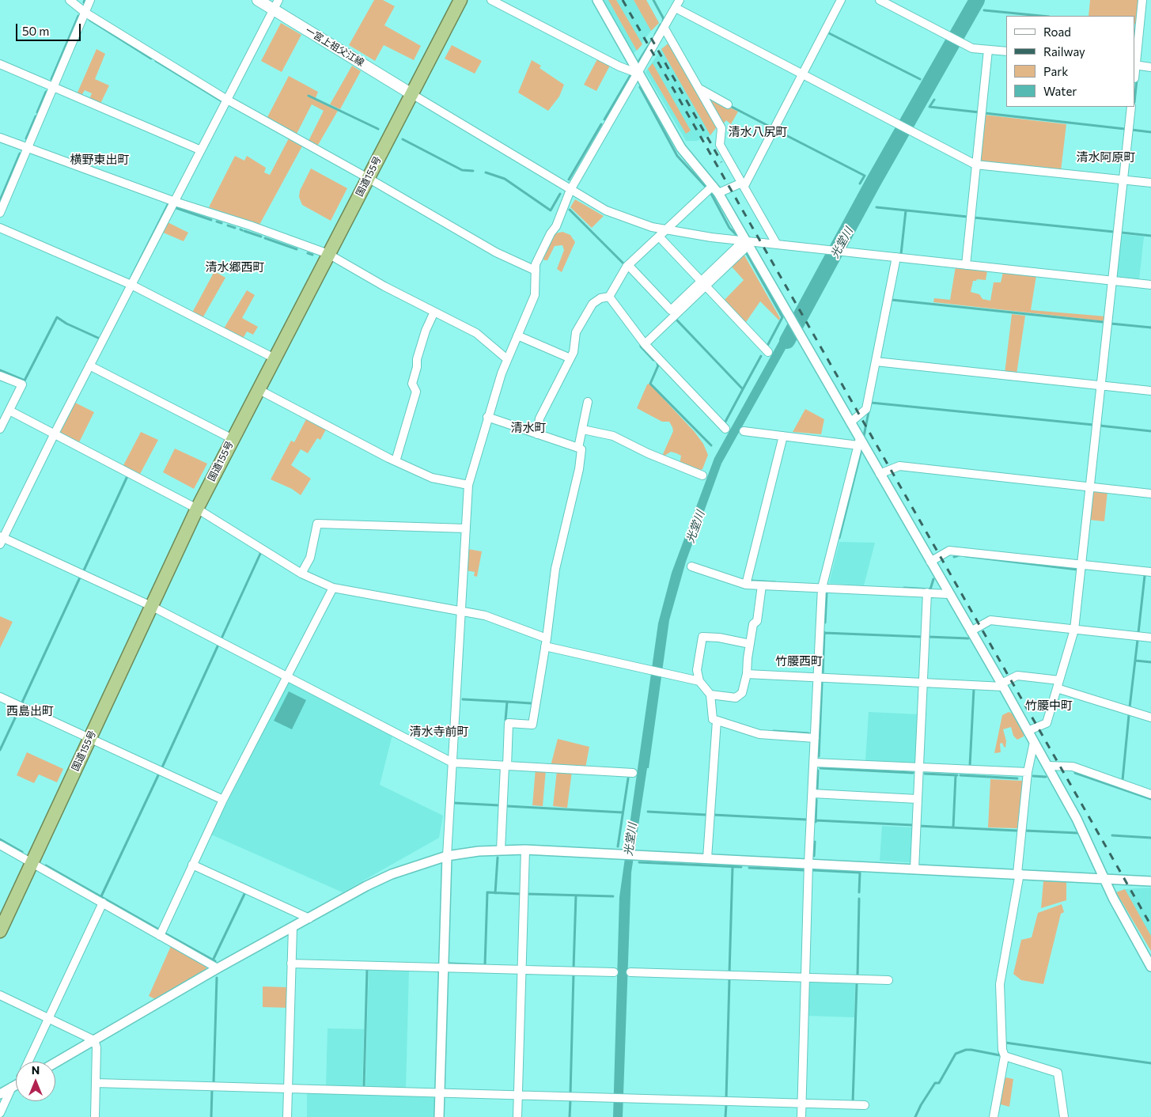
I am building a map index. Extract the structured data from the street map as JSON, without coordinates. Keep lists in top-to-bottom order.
{
  "streets": {
    "highway": ["国道155号"],
    "main road": ["一宮上祖父江線"]
  },
  "crossings": [
    ["一宮上祖父江線", "国道155号"]
  ],
  "districts": [
    "清水八尻町",
    "清水阿原町",
    "横野東出町",
    "清水郷西町",
    "清水町",
    "竹腰西町",
    "竹腰中町",
    "西島出町",
    "清水寺前町"
  ],
  "water": ["光堂川"],
  "legend": [
    "Road",
    "Railway",
    "Park",
    "Water"
  ],
  "scale_bar": "50 m",
  "north": "top"
}
